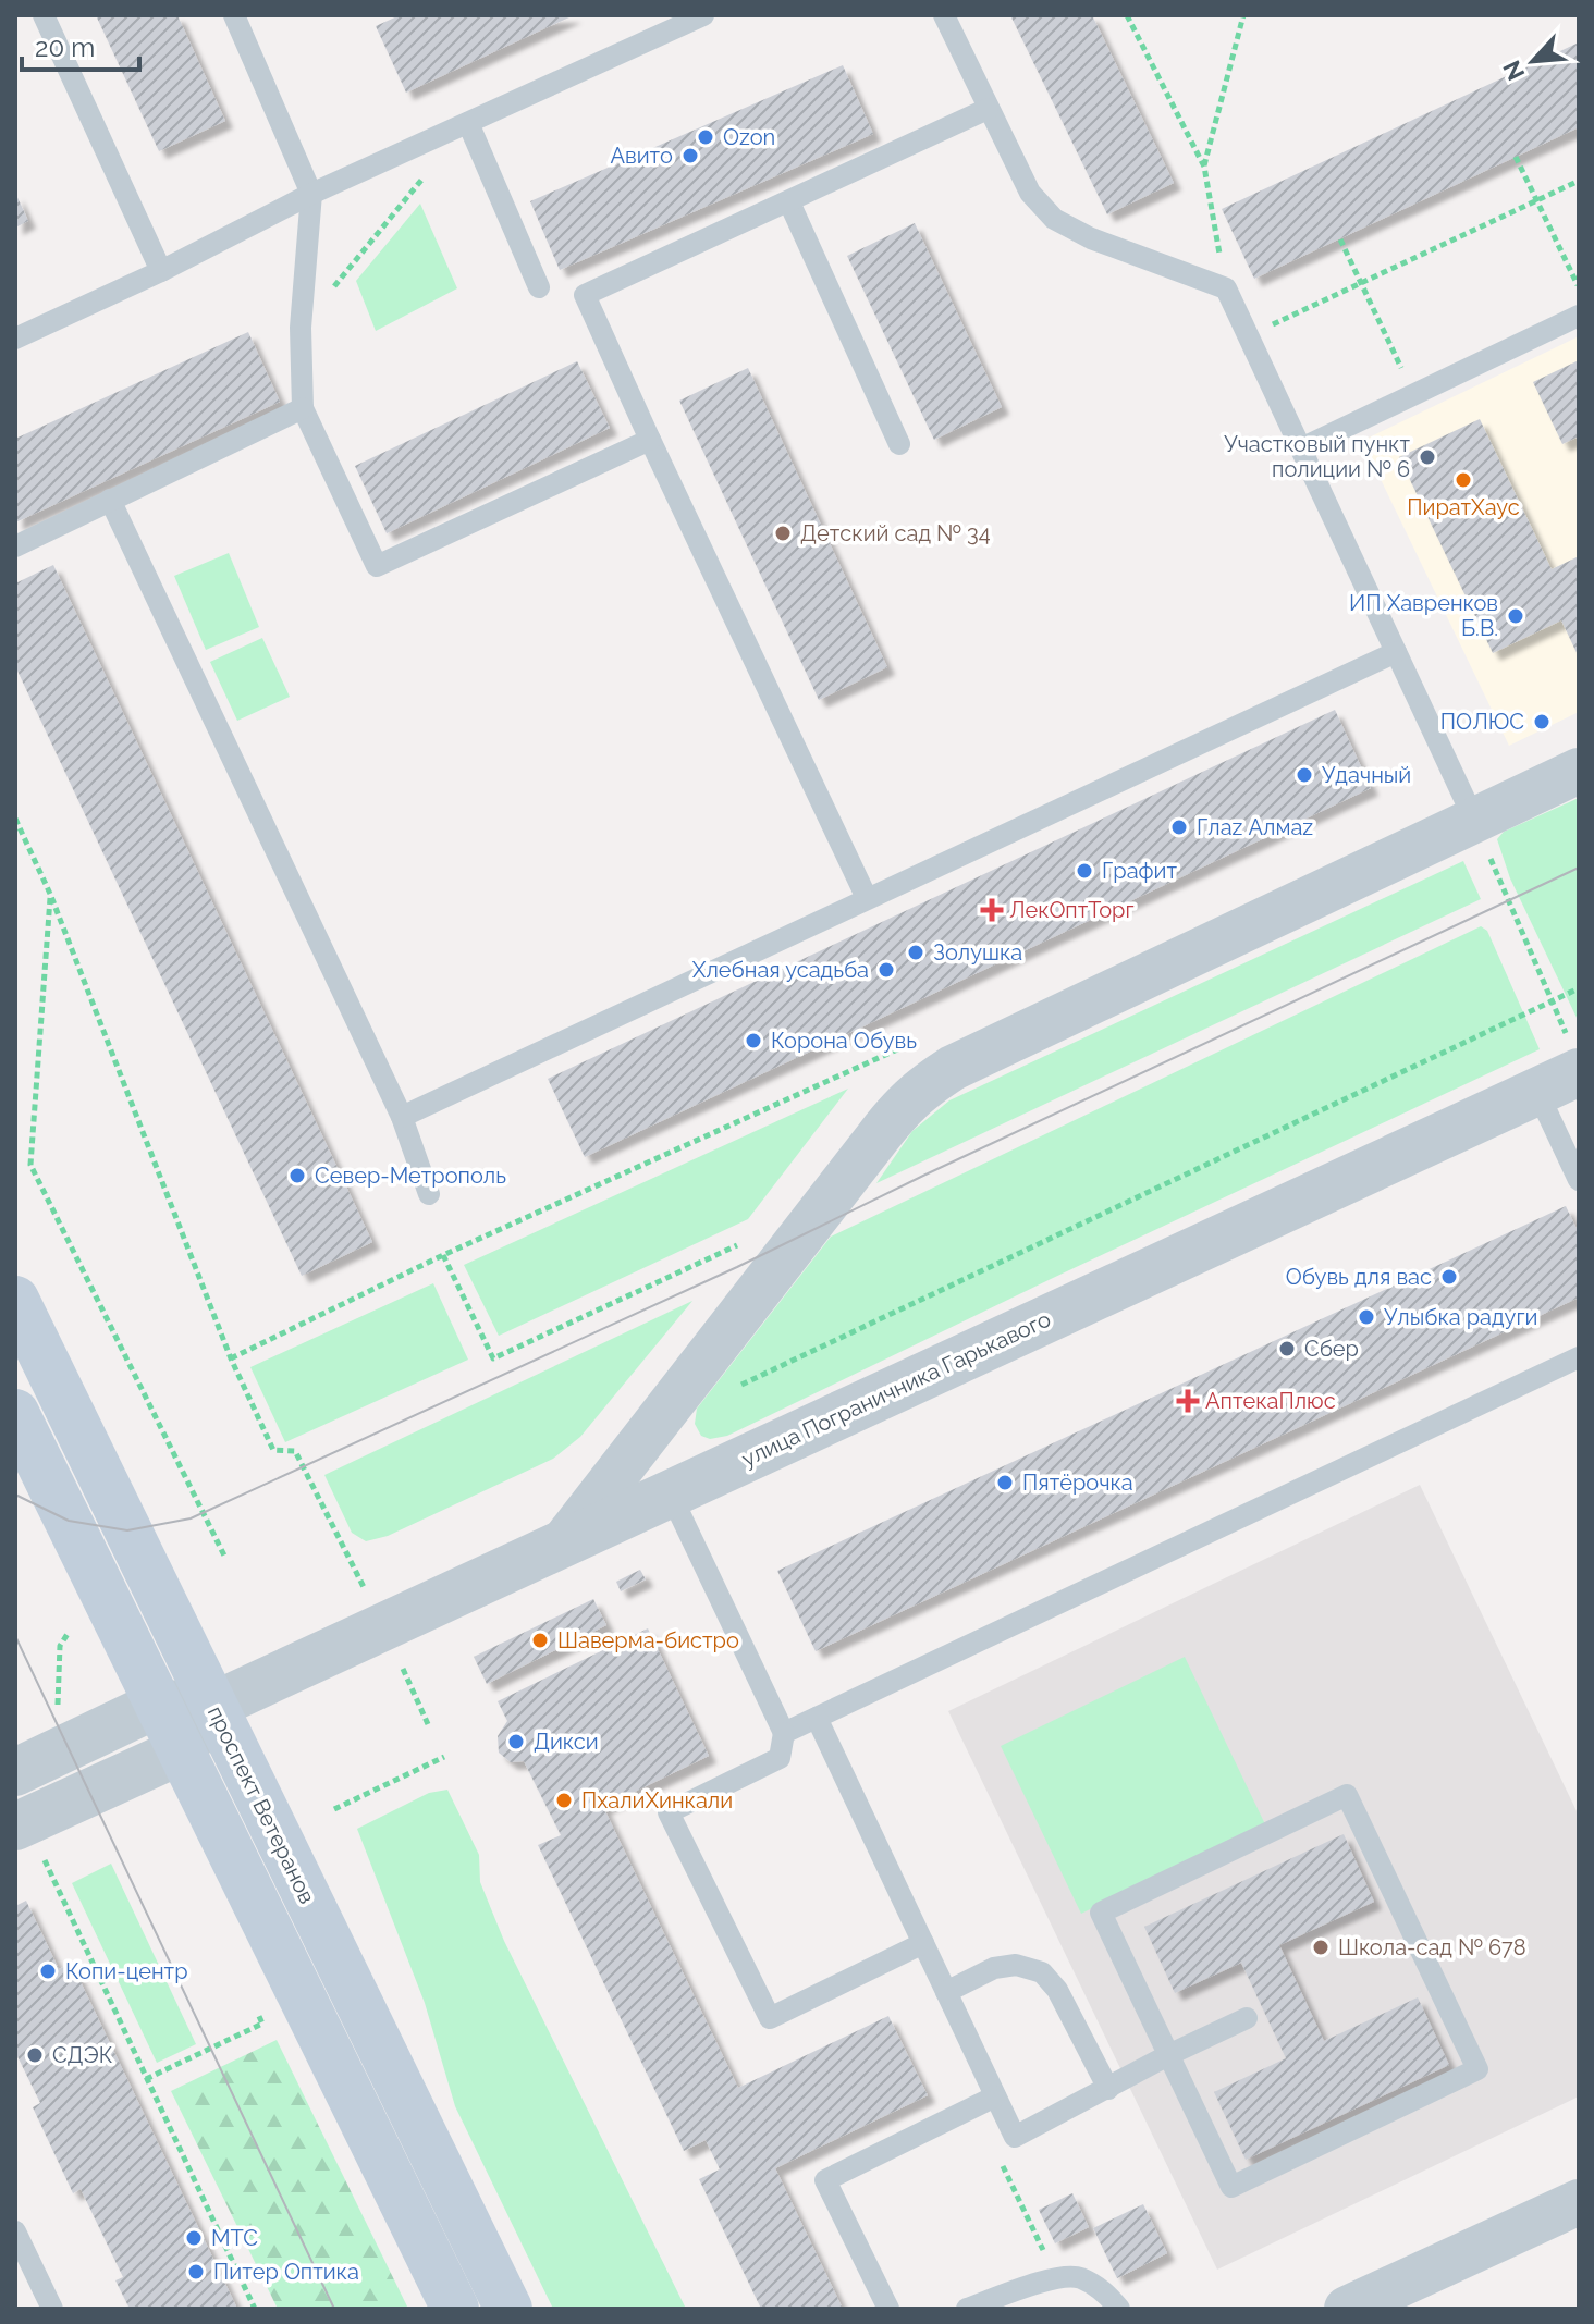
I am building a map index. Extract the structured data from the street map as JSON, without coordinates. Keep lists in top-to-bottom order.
{
  "streets": {
    "main road": ["проспект Ветеранов"],
    "street": ["улица Пограничника Гарькавого"]
  },
  "crossings": [
    ["улица Пограничника Гарькавого", "проспект Ветеранов"]
  ],
  "places": {
    "other": [
      "Ozon",
      "Авито",
      "Участковый пункт полиции № 6",
      "ПиратХаус",
      "Детский сад № 34",
      "ИП Хавренков Б.В.",
      "ПОЛЮС",
      "Удачный",
      "Глаz Алмаz",
      "Графит",
      "Золушка",
      "Хлебная усадьба",
      "Корона Обувь",
      "Север-Метрополь",
      "Обувь для вас",
      "Улыбка радуги",
      "Сбер",
      "Пятёрочка",
      "Шаверма-бистро",
      "Дикси",
      "ПхалиХинкали",
      "Школа-сад № 678",
      "Копи-центр",
      "СДЭК",
      "МТС",
      "Питер Оптика"
    ],
    "health": ["ЛекОптТорг", "АптекаПлюс"]
  },
  "scale_bar": "20 m",
  "north": "bottom left"
}
